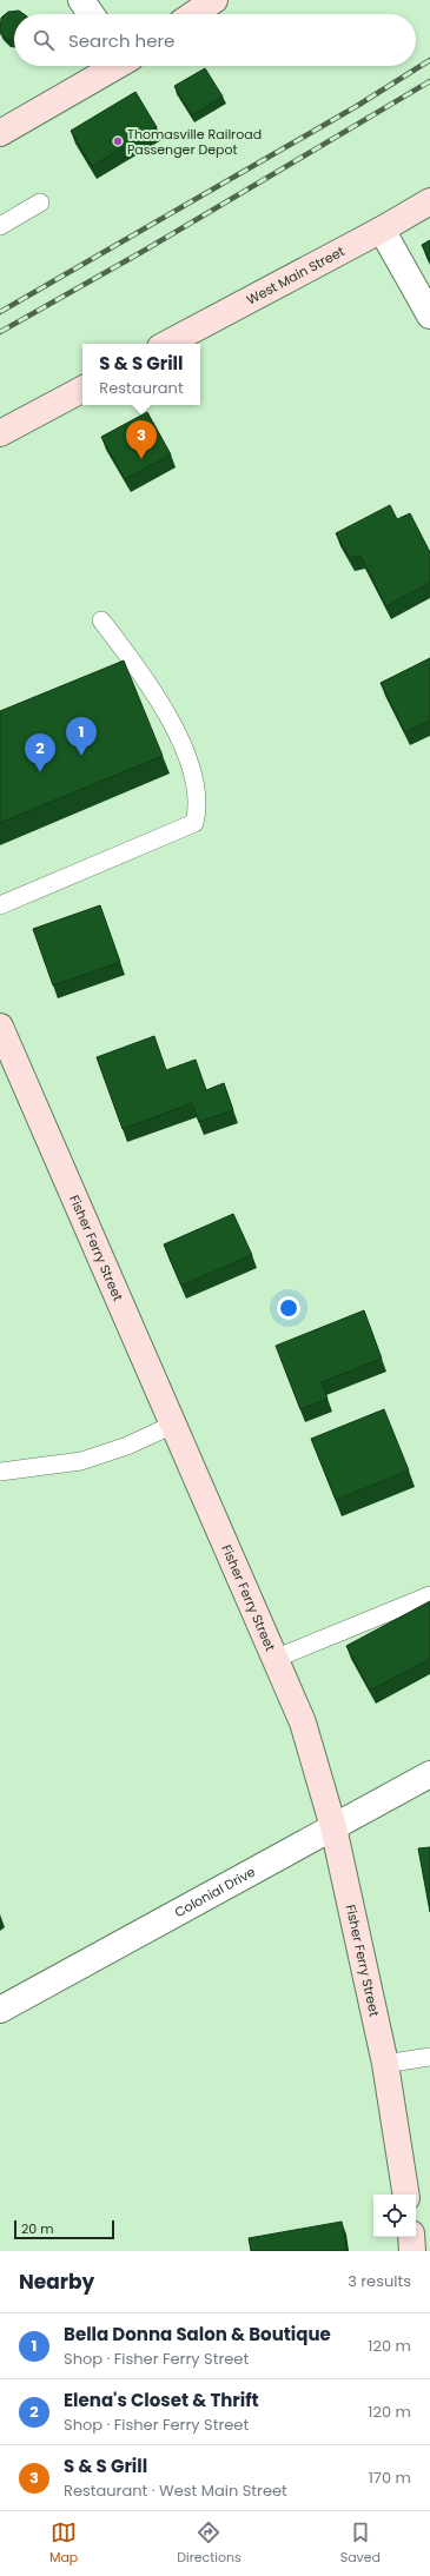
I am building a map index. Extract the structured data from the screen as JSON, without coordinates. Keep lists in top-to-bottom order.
{
  "streets": {
    "street": ["West Main Street", "Fisher Ferry Street", "Colonial Drive"]
  },
  "crossings": [
    ["Fisher Ferry Street", "Colonial Drive"]
  ],
  "places": ["Thomasville Railroad Passenger Depot"],
  "scale_bar": "20 m",
  "page": {
    "search": "Search here",
    "popup": ["S & S Grill", "Restaurant"],
    "pins": ["3", "1", "2"],
    "scale": "20 m",
    "heading": ["Nearby", "3 results"],
    "list": [
      {
        "mark": "1",
        "name": "Bella Donna Salon & Boutique",
        "note": "Shop · Fisher Ferry Street",
        "value": "120 m"
      },
      {
        "mark": "2",
        "name": "Elena's Closet & Thrift",
        "note": "Shop · Fisher Ferry Street",
        "value": "120 m"
      },
      {
        "mark": "3",
        "name": "S & S Grill",
        "note": "Restaurant · West Main Street",
        "value": "170 m"
      }
    ],
    "nav": ["Map", "Directions", "Saved"]
  }
}
